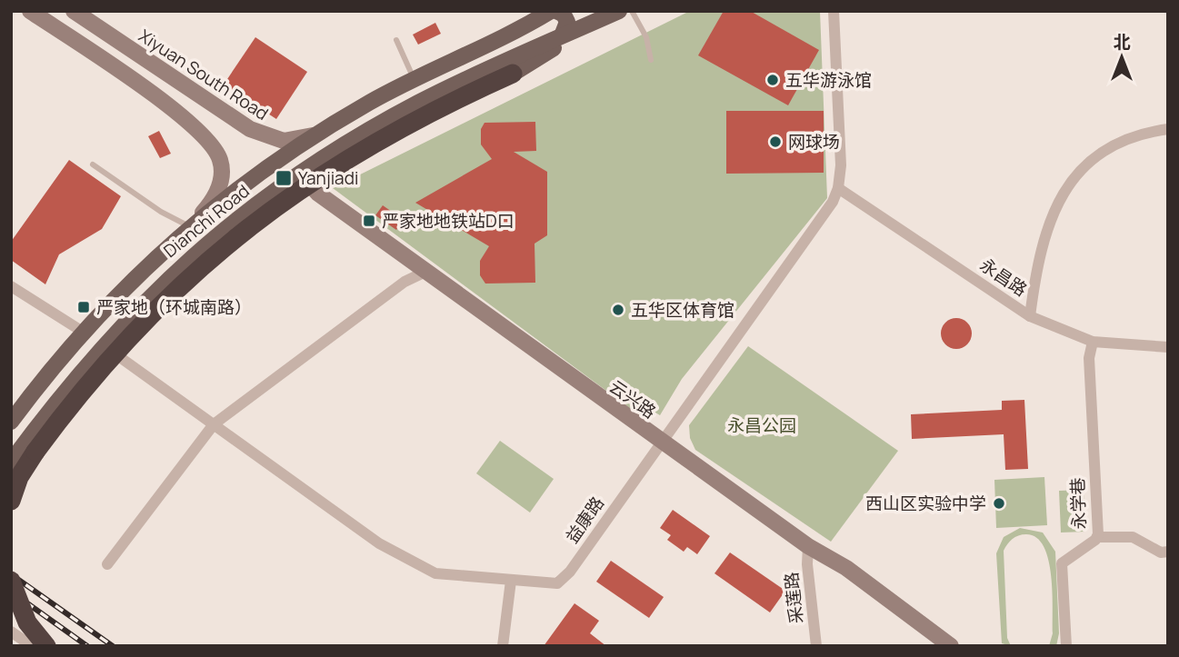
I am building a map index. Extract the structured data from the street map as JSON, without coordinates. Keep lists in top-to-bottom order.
{
  "streets": {
    "main road": ["Dianchi Road"],
    "street": [
      "Xiyuan South Road",
      "永昌路",
      "云兴路",
      "永学巷",
      "益康路",
      "采莲路"
    ]
  },
  "crossings": [
    ["Xiyuan South Road", "Dianchi Road"],
    ["Dianchi Road", "云兴路"],
    ["Dianchi Road", "益康路"],
    ["永昌路", "永学巷"],
    ["永昌路", "益康路"],
    ["云兴路", "益康路"],
    ["云兴路", "采莲路"]
  ],
  "parks": ["永昌公园"],
  "places": {
    "other": [
      "五华游泳馆",
      "网球场",
      "五华区体育馆",
      "西山区实验中学"
    ],
    "transit": ["Yanjiadi", "严家地地铁站D口", "严家地（环城南路）"]
  },
  "north": "top"
}
